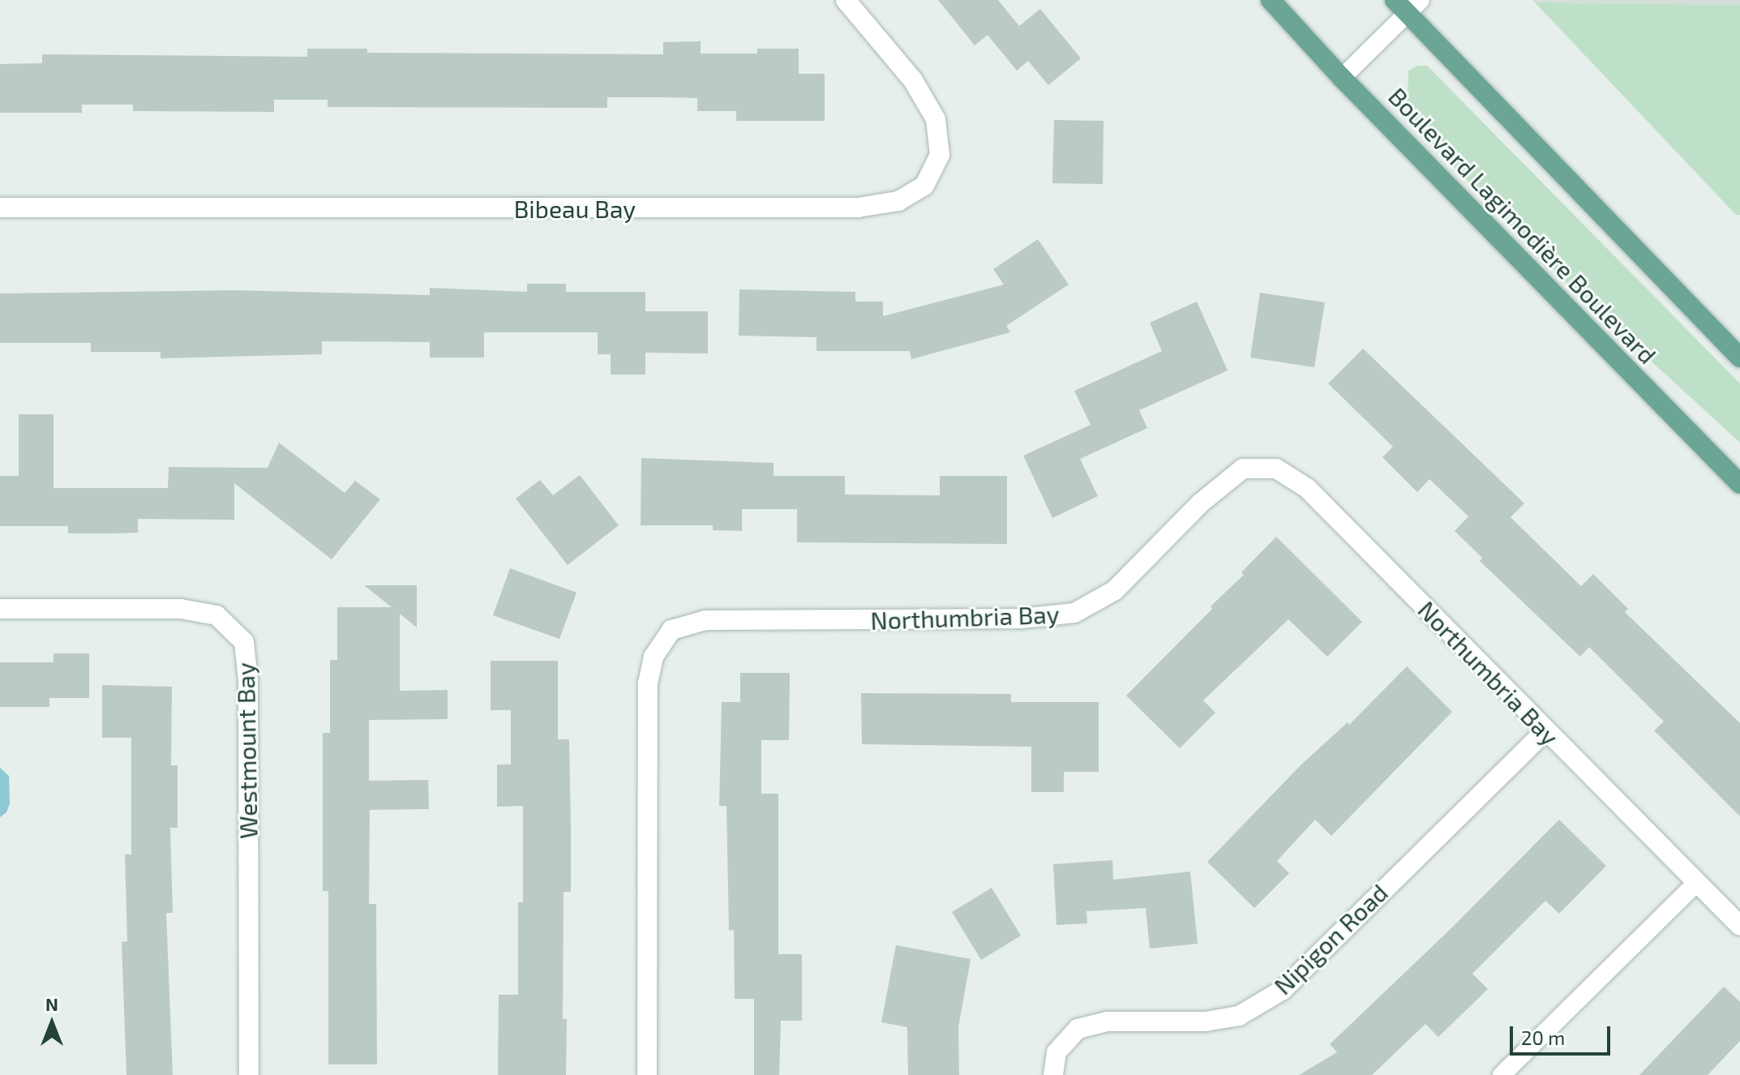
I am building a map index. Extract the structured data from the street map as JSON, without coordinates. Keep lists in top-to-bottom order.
{
  "streets": {
    "main road": ["Boulevard Lagimodière Boulevard"],
    "street": [
      "Bibeau Bay",
      "Northumbria Bay",
      "Westmount Bay",
      "Nipigon Road"
    ]
  },
  "crossings": [
    ["Northumbria Bay", "Nipigon Road"]
  ],
  "scale_bar": "20 m",
  "north": "top"
}
